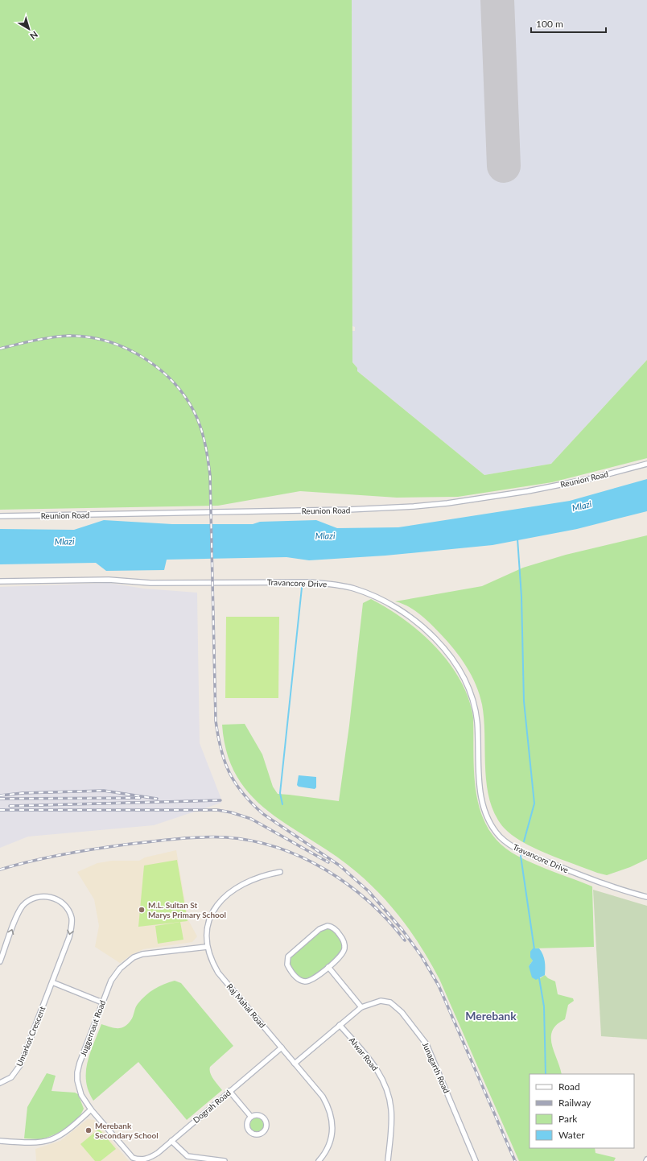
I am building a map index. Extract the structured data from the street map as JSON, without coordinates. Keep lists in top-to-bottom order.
{
  "streets": {
    "street": [
      "Reunion Road",
      "Travancore Drive",
      "Raj Mahal Road",
      "Juggernaut Road",
      "Umarkot Crescent",
      "Alwar Road",
      "Junagarth Road",
      "Dograh Road"
    ]
  },
  "crossings": [
    ["Raj Mahal Road", "Juggernaut Road"],
    ["Raj Mahal Road", "Junagarth Road"],
    ["Raj Mahal Road", "Dograh Road"],
    ["Juggernaut Road", "Dograh Road"],
    ["Alwar Road", "Junagarth Road"]
  ],
  "districts": ["Merebank"],
  "water": ["Mlazi"],
  "places": ["M.L. Sultan St Marys Primary School", "Merebank Secondary School"],
  "legend": [
    "Road",
    "Railway",
    "Park",
    "Water"
  ],
  "scale_bar": "100 m",
  "north": "bottom right"
}
